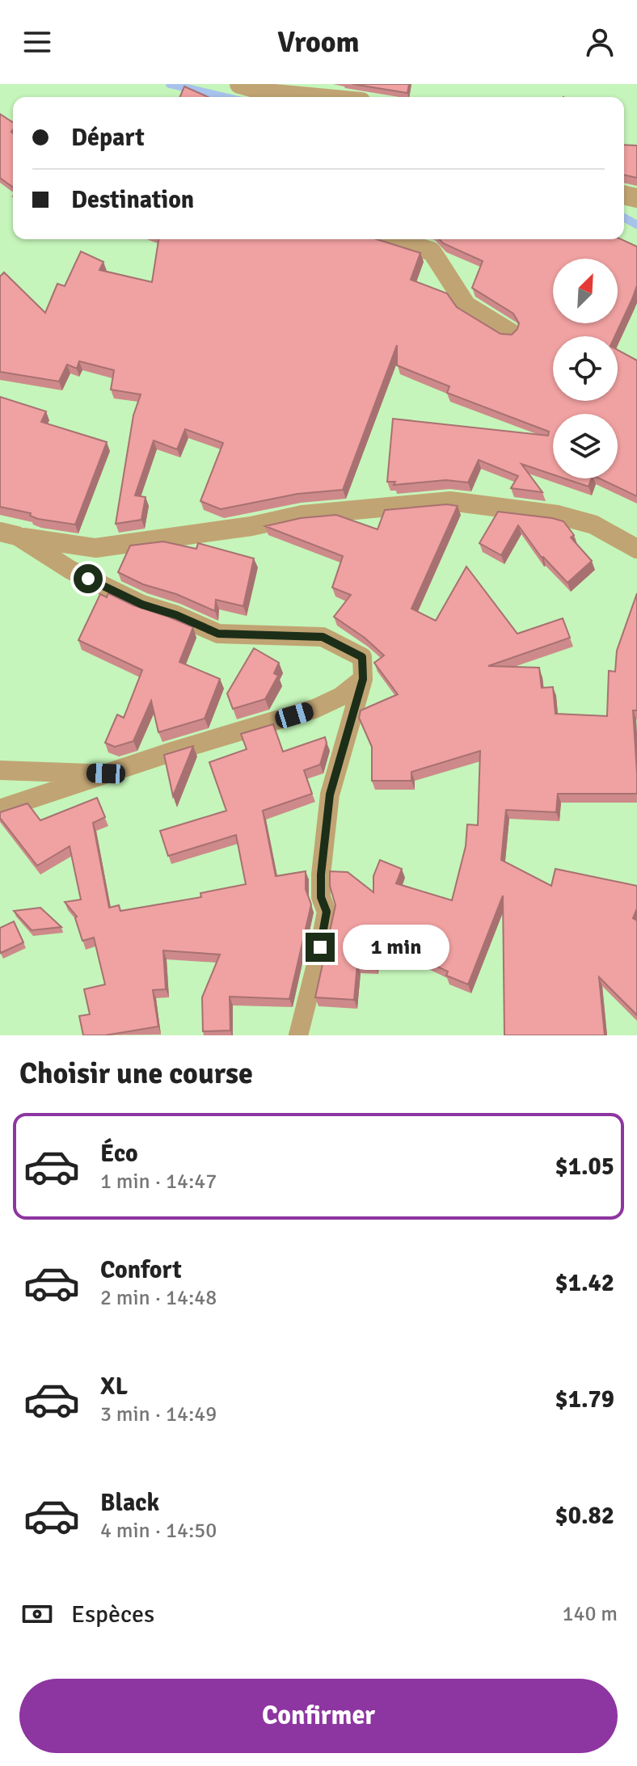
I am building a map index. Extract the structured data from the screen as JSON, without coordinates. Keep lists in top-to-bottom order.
{
  "north": "top right",
  "page": {
    "header": "Vroom",
    "banner": ["Départ", "Destination"],
    "bubble": "1 min",
    "heading": "Choisir une course",
    "list": [
      {
        "name": "Éco",
        "note": "1 min · 14:47",
        "value": "$1.05"
      },
      {
        "name": "Confort",
        "note": "2 min · 14:48",
        "value": "$1.42"
      },
      {
        "name": "XL",
        "note": "3 min · 14:49",
        "value": "$1.79"
      },
      {
        "name": "Black",
        "note": "4 min · 14:50",
        "value": "$0.82"
      }
    ],
    "pay": ["Espèces", "140 m"],
    "buttons": "Confirmer"
  }
}
